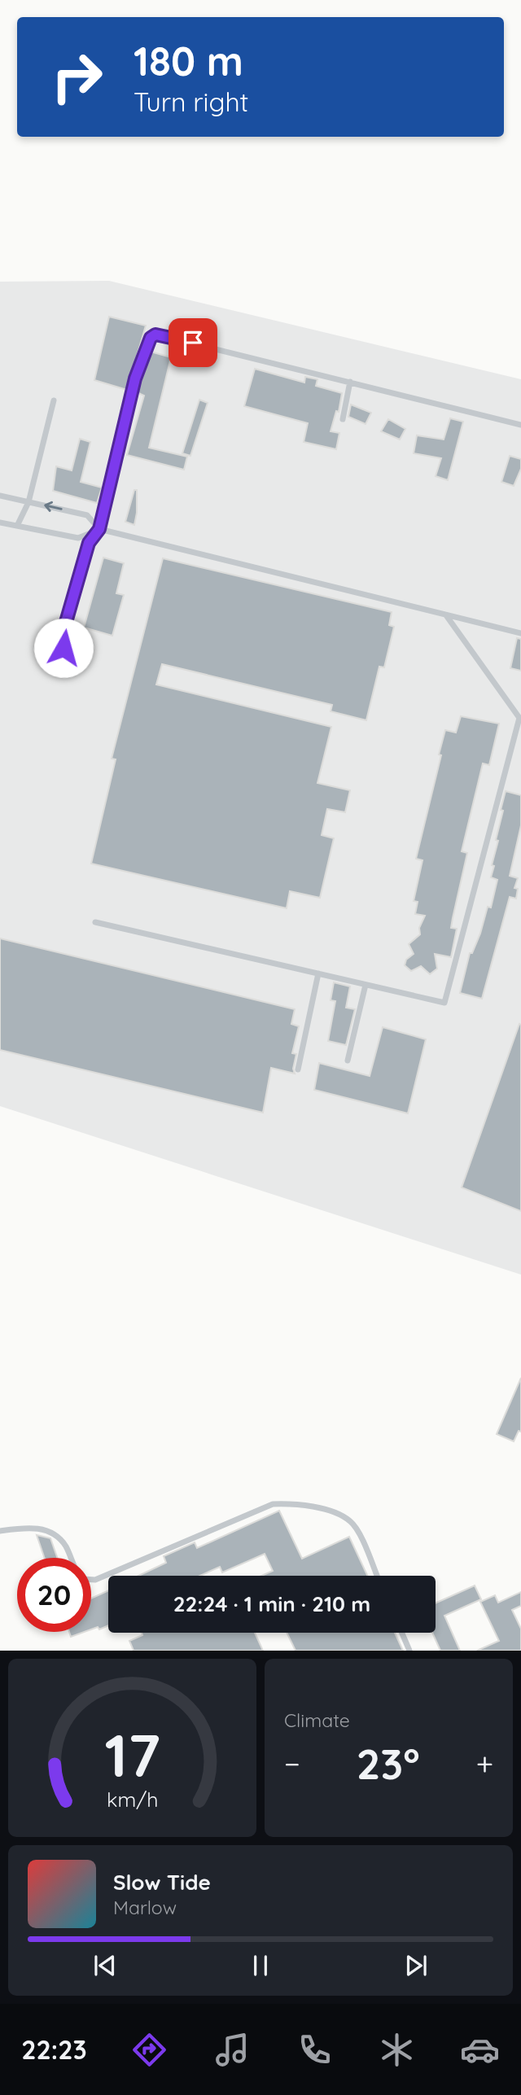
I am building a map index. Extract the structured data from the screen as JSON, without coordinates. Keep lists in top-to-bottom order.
{
  "page": {
    "turn": ["180 m", "Turn right"],
    "limit": "20",
    "trip": "22:24 · 1 min · 210 m",
    "tile": "Climate",
    "heat": ["−", "23°", "+"],
    "song": ["Slow Tide", "Marlow"],
    "tabs": "22:23",
    "gauge": ["17", "km/h"]
  }
}
